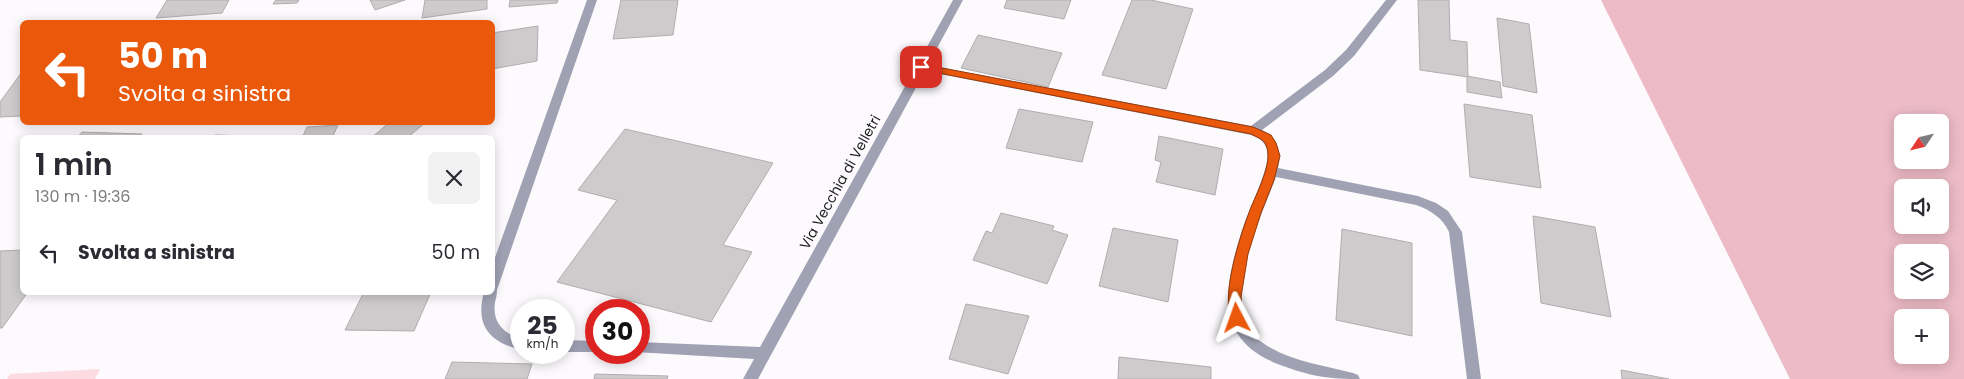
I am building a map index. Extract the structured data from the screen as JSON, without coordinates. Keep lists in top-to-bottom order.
{
  "streets": {
    "street": ["Via Vecchia di Velletri"]
  },
  "north": "bottom left",
  "page": {
    "turn": ["50 m", "Svolta a sinistra"],
    "map_buttons": "+",
    "heading": ["1 min", "130 m · 19:36"],
    "list": [
      {
        "name": "Svolta a sinistra",
        "value": "50 m"
      }
    ],
    "speed": "25 km/h",
    "limit": "30"
  }
}
